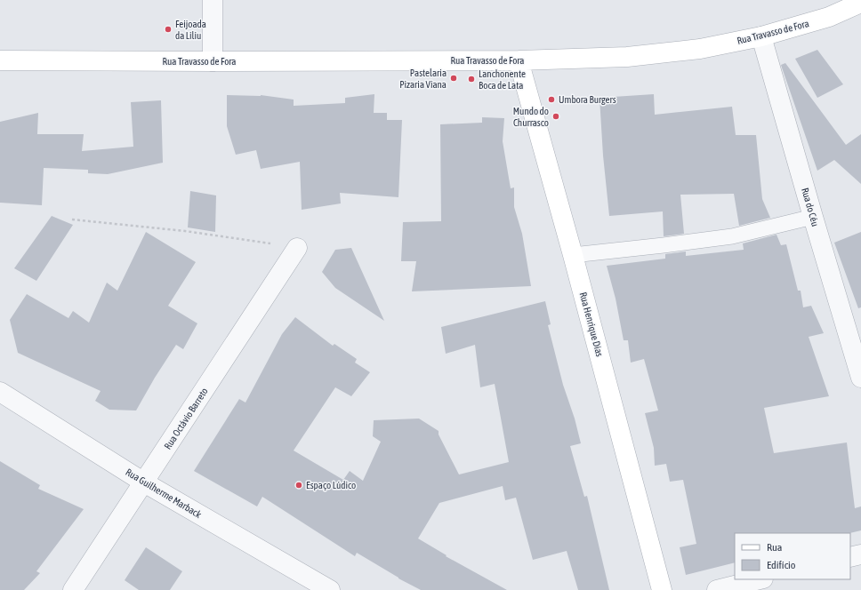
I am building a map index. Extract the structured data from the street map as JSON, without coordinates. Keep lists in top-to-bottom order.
{
  "streets": {
    "main road": ["Rua Travasso de Fora", "Rua Henrique Dias"],
    "street": ["Rua do Céu", "Rua Octávio Barreto", "Rua Guilherme Marback"]
  },
  "crossings": [
    ["Rua Travasso de Fora", "Rua do Céu"],
    ["Rua Travasso de Fora", "Rua Henrique Dias"],
    ["Rua Octávio Barreto", "Rua Guilherme Marback"]
  ],
  "places": [
    "Feijoada da Liliu",
    "Pastelaria Pizaria Viana",
    "Lanchonente Boca de Lata",
    "Umbora Burgers",
    "Mundo do Churrasco",
    "Espaço Lúdico"
  ],
  "legend": ["Rua", "Edifício"]
}
